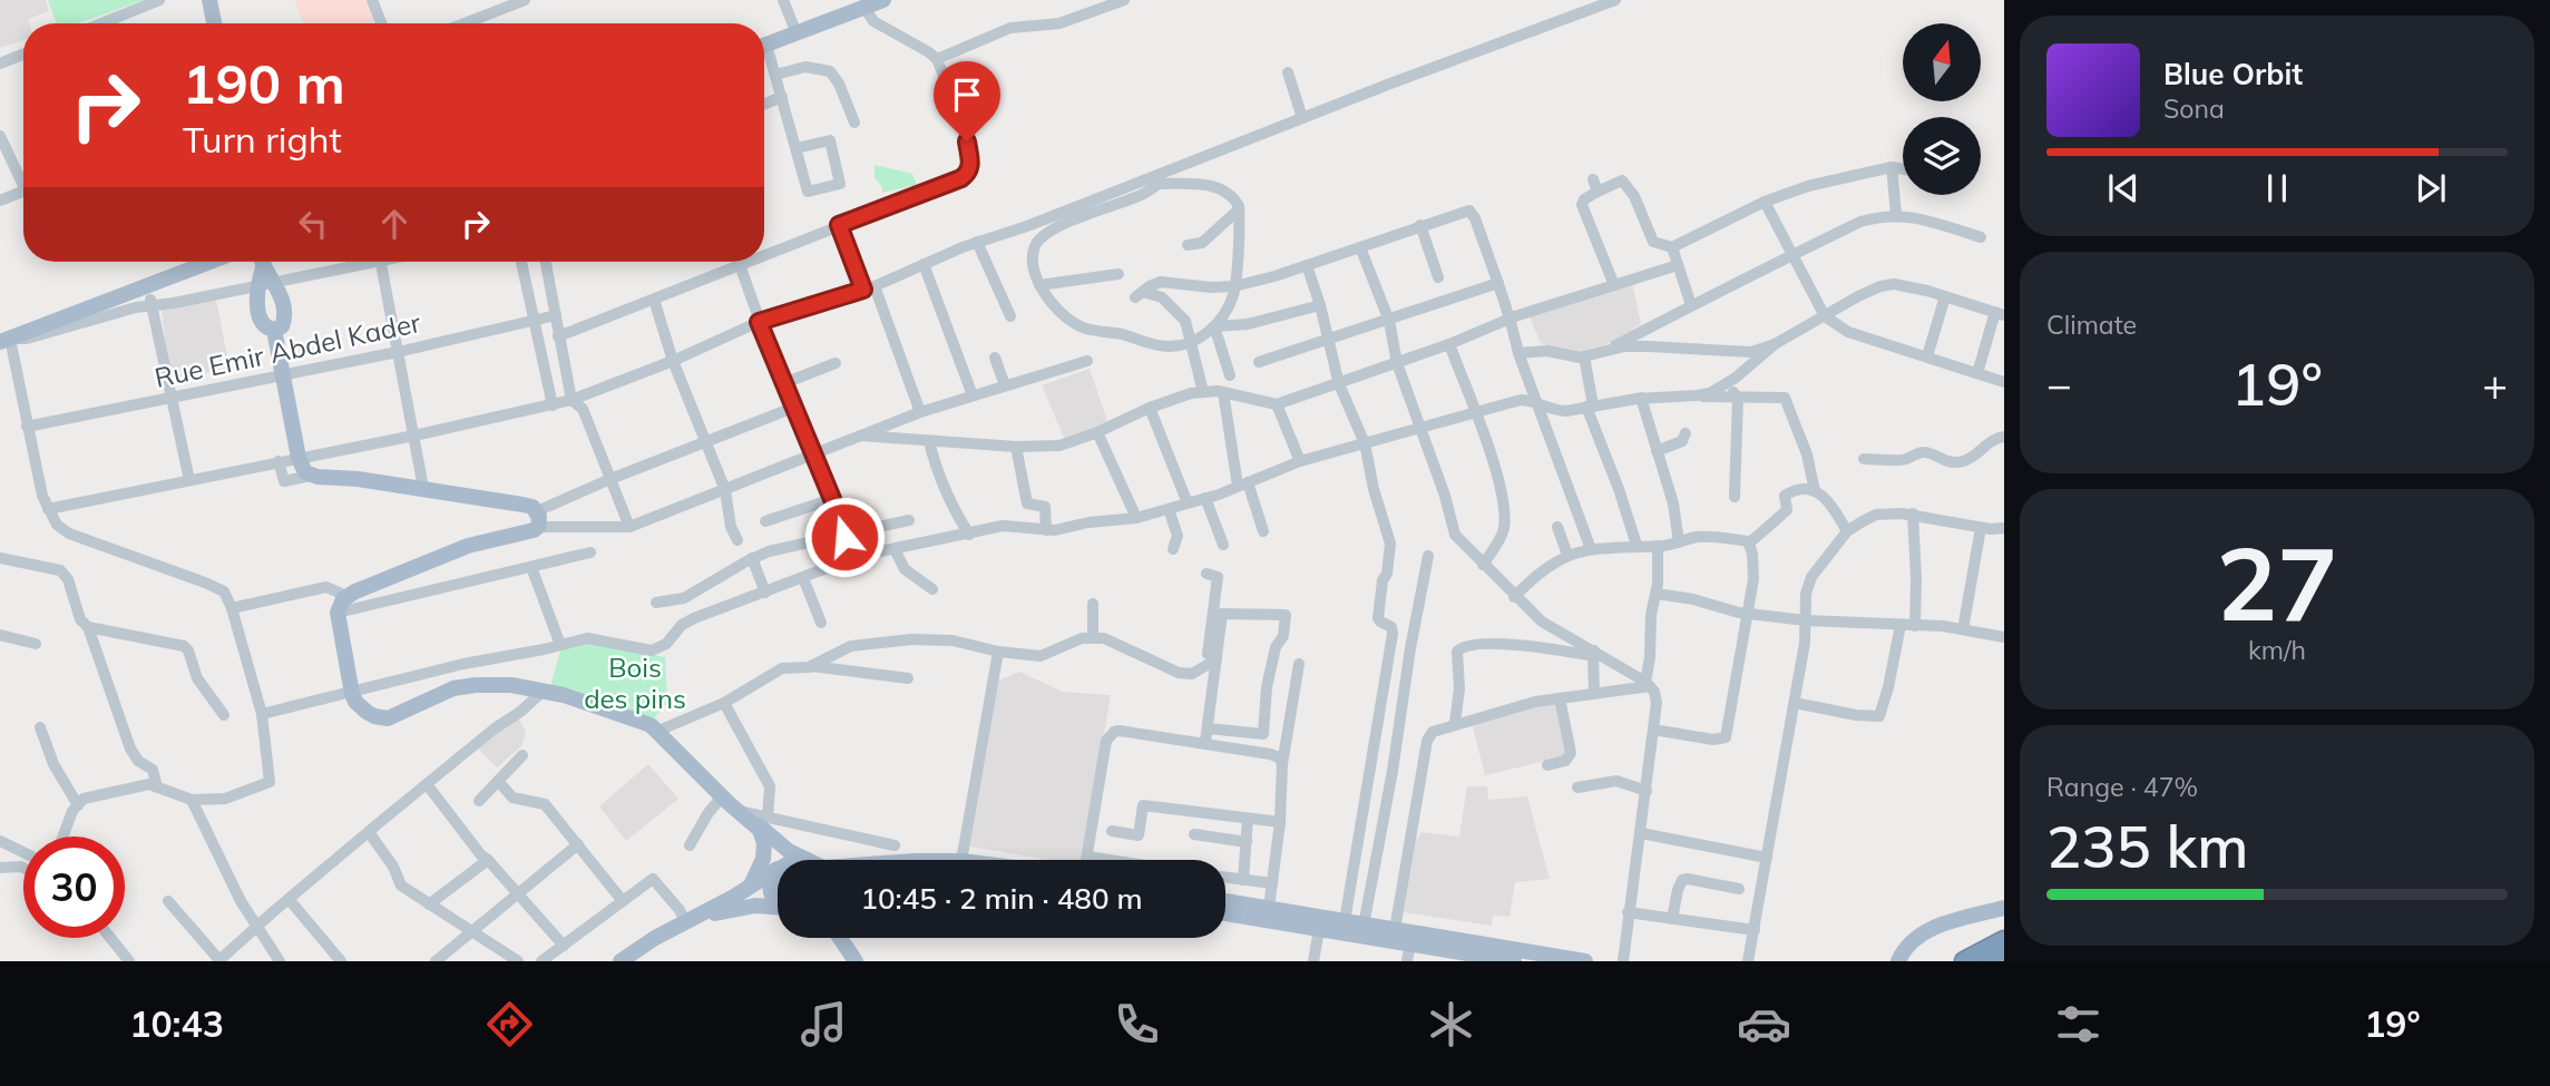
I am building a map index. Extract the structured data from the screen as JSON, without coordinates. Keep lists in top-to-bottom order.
{
  "streets": {
    "street": ["Rue Emir Abdel Kader"]
  },
  "parks": ["Bois des pins"],
  "north": "top",
  "page": {
    "turn": ["190 m", "Turn right"],
    "song": ["Blue Orbit", "Sona"],
    "tile": [
      "Climate",
      ["27", "km/h"],
      ["Range · 47%", "235 km"]
    ],
    "heat": ["−", "19°", "+"],
    "limit": "30",
    "trip": "10:45 · 2 min · 480 m",
    "tabs": ["10:43", "19°"]
  }
}
